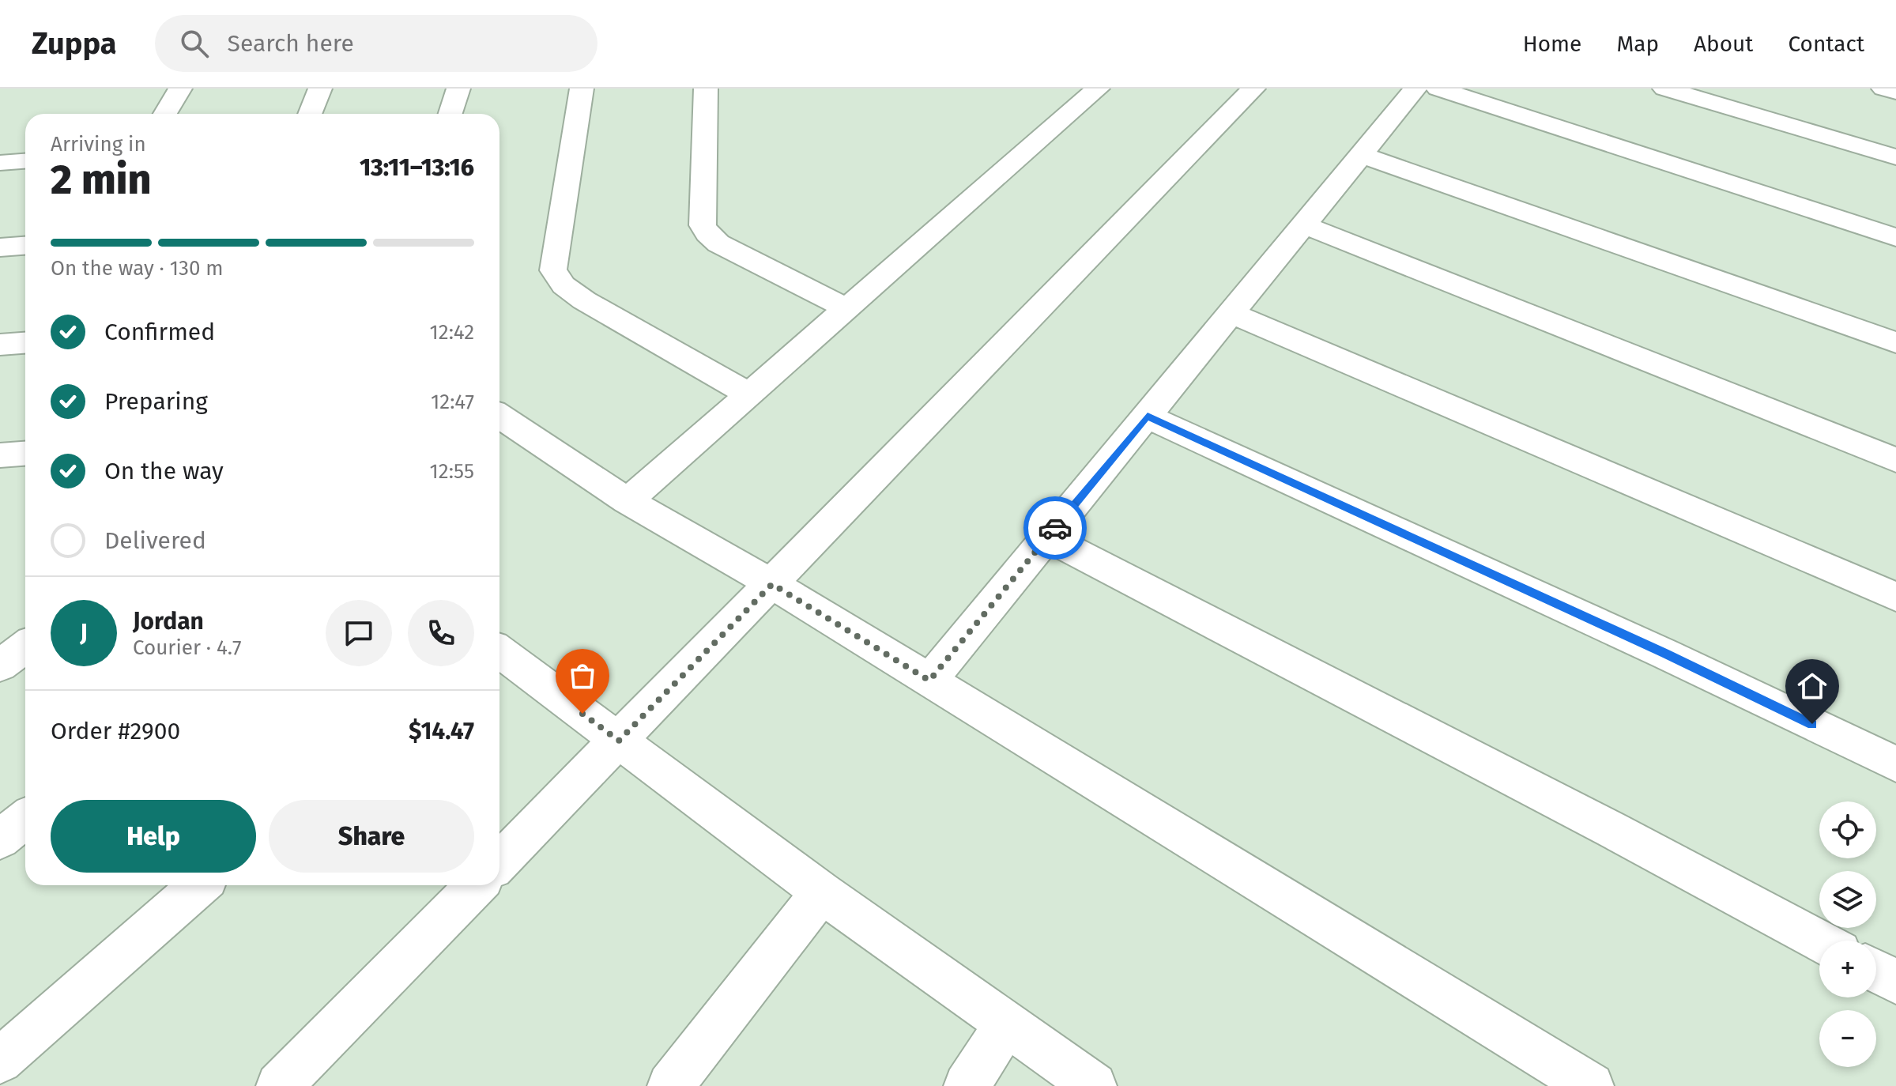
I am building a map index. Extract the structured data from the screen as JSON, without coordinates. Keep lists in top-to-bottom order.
{
  "page": {
    "header": "Zuppa",
    "search": "Search here",
    "nav": [
      "Home",
      "Map",
      "About",
      "Contact"
    ],
    "heading": ["2 min", "Arriving in", "13:11–13:16"],
    "panel": [
      "Jordan",
      "Courier · 4.7",
      "Order #2900",
      "$14.47"
    ],
    "bar": "On the way · 130 m",
    "list": [
      ["Confirmed", "12:42"],
      ["Preparing", "12:47"],
      ["On the way", "12:55"],
      "Delivered"
    ],
    "round": "J",
    "buttons": ["Help", "Share"],
    "map_buttons": ["+", "−"]
  }
}
